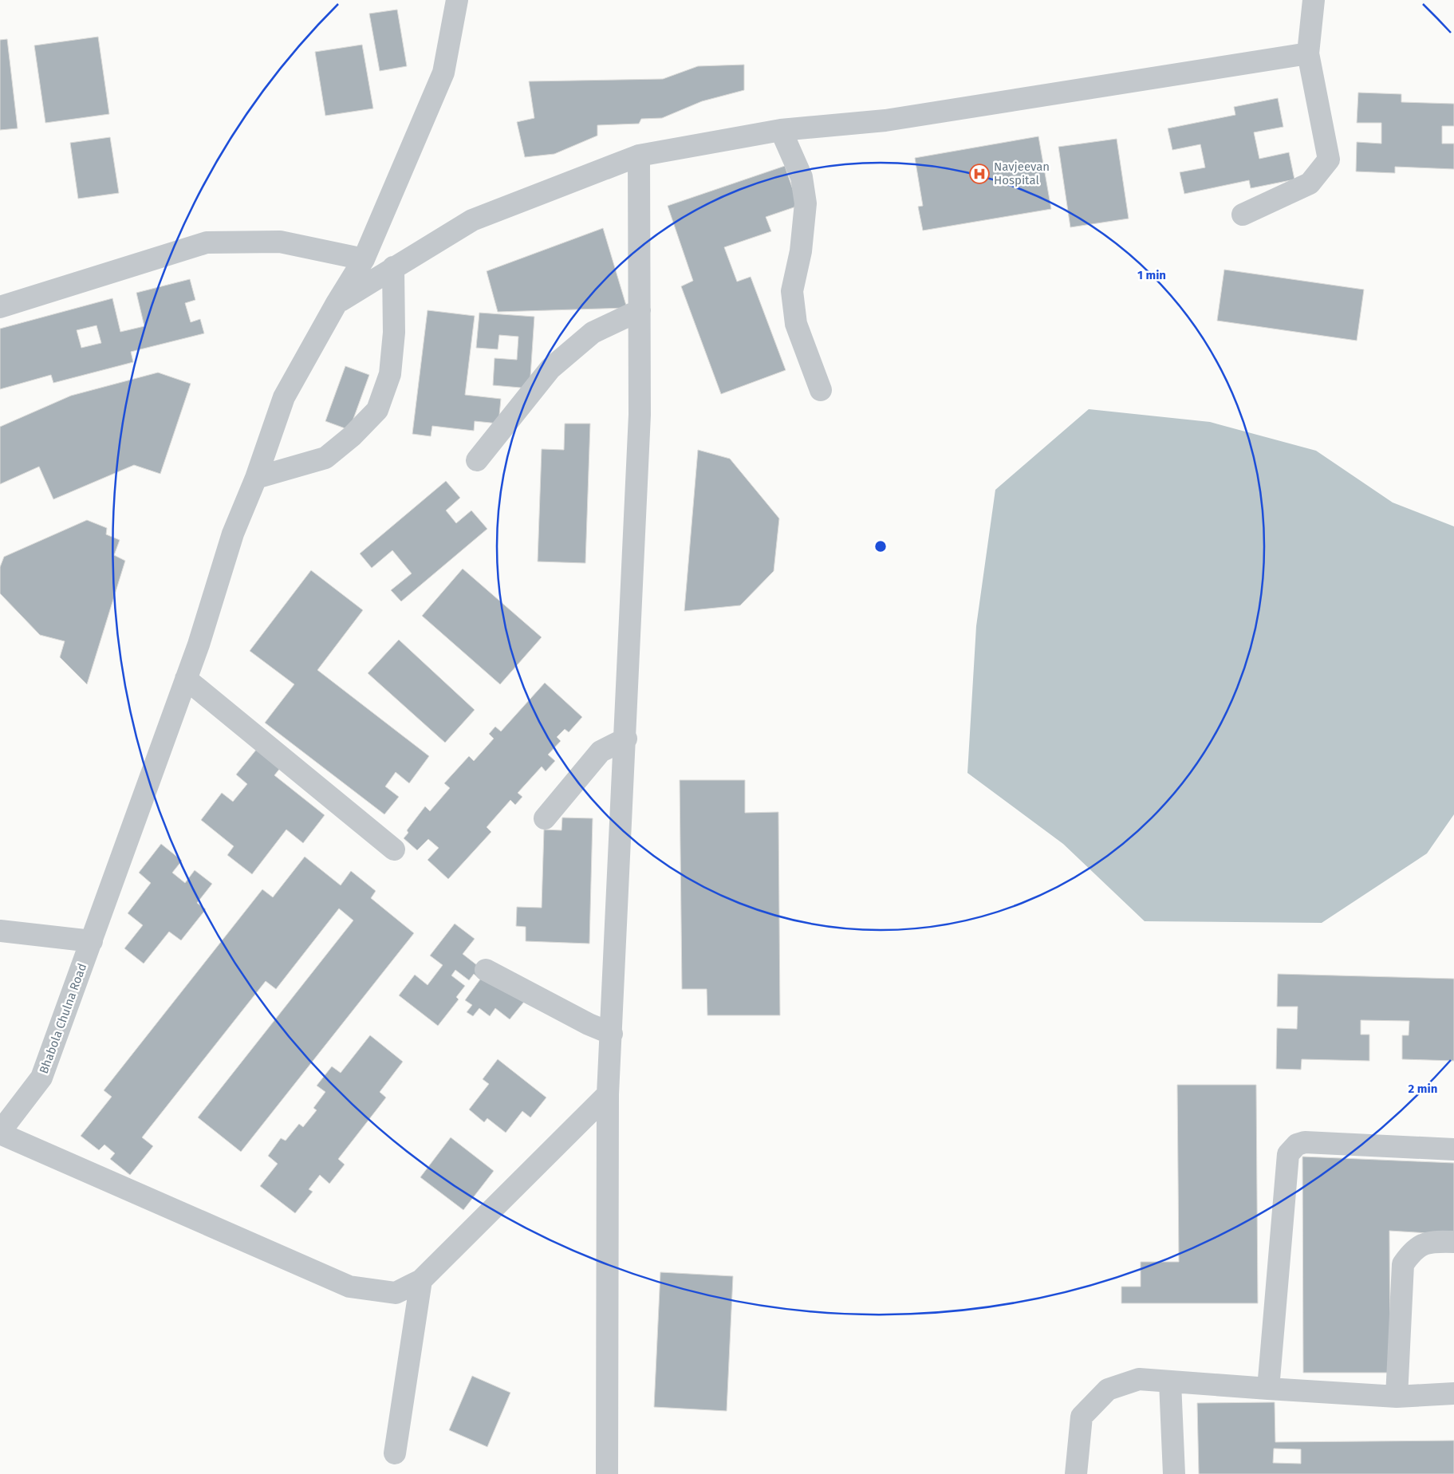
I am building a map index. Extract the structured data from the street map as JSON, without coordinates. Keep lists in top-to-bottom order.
{
  "streets": {
    "street": ["Bhabola Chulna Road"]
  },
  "places": {
    "hospital": ["Navjeevan Hospital"]
  },
  "rings": ["1 min", "2 min"]
}
